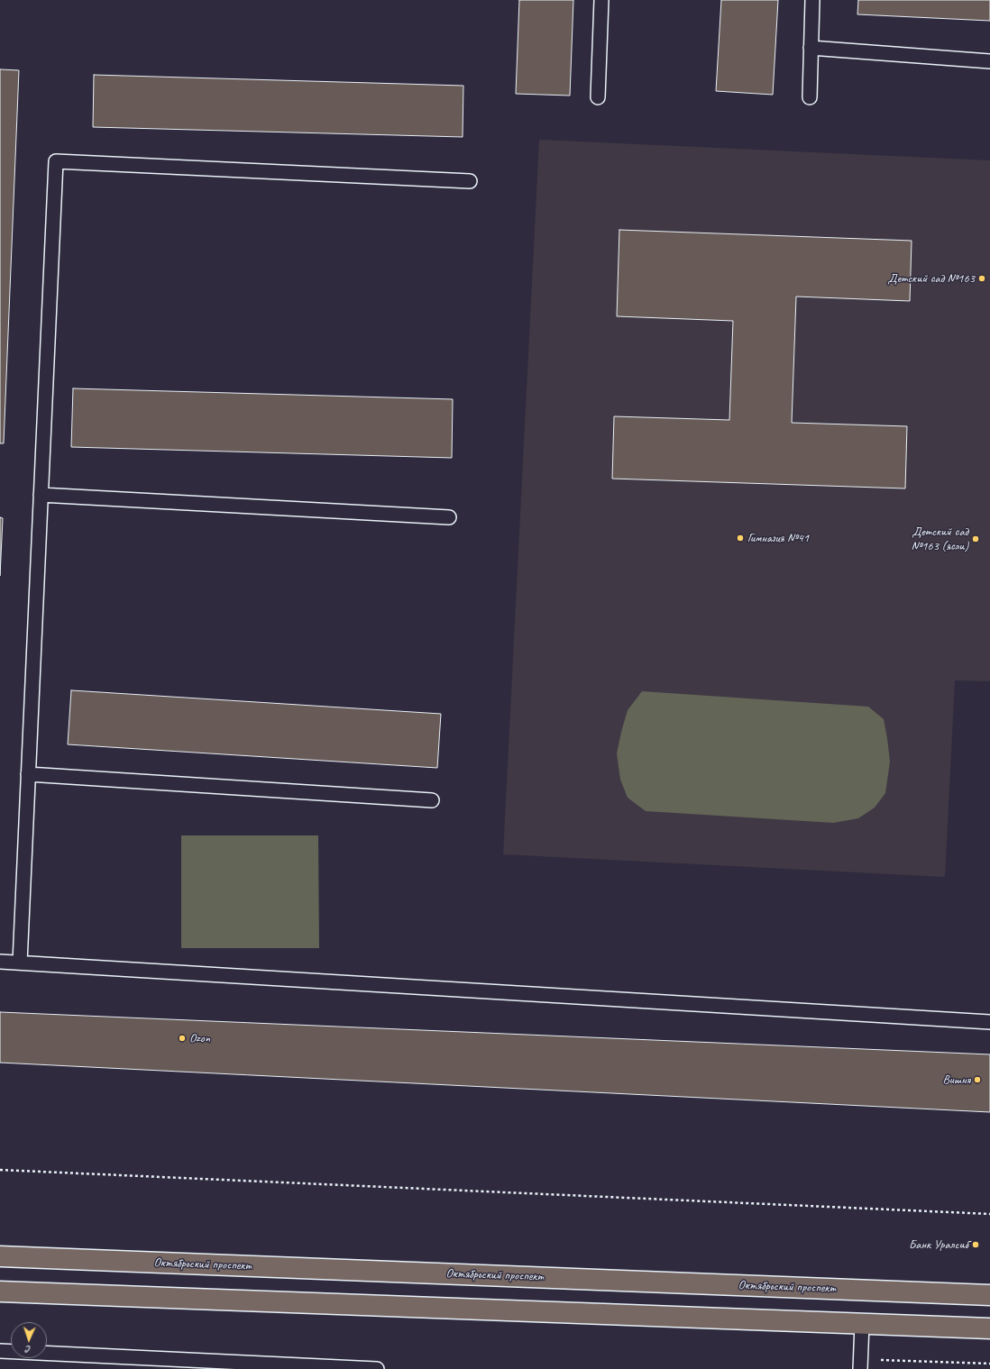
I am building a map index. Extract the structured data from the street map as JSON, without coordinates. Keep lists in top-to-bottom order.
{
  "streets": {
    "main road": ["Октябрьский проспект"]
  },
  "places": [
    "Детский сад №163",
    "Гимназия №41",
    "Детский сад №163 (ясли)",
    "Ozon",
    "Вишня",
    "Банк Уралсиб"
  ],
  "north": "bottom"
}
